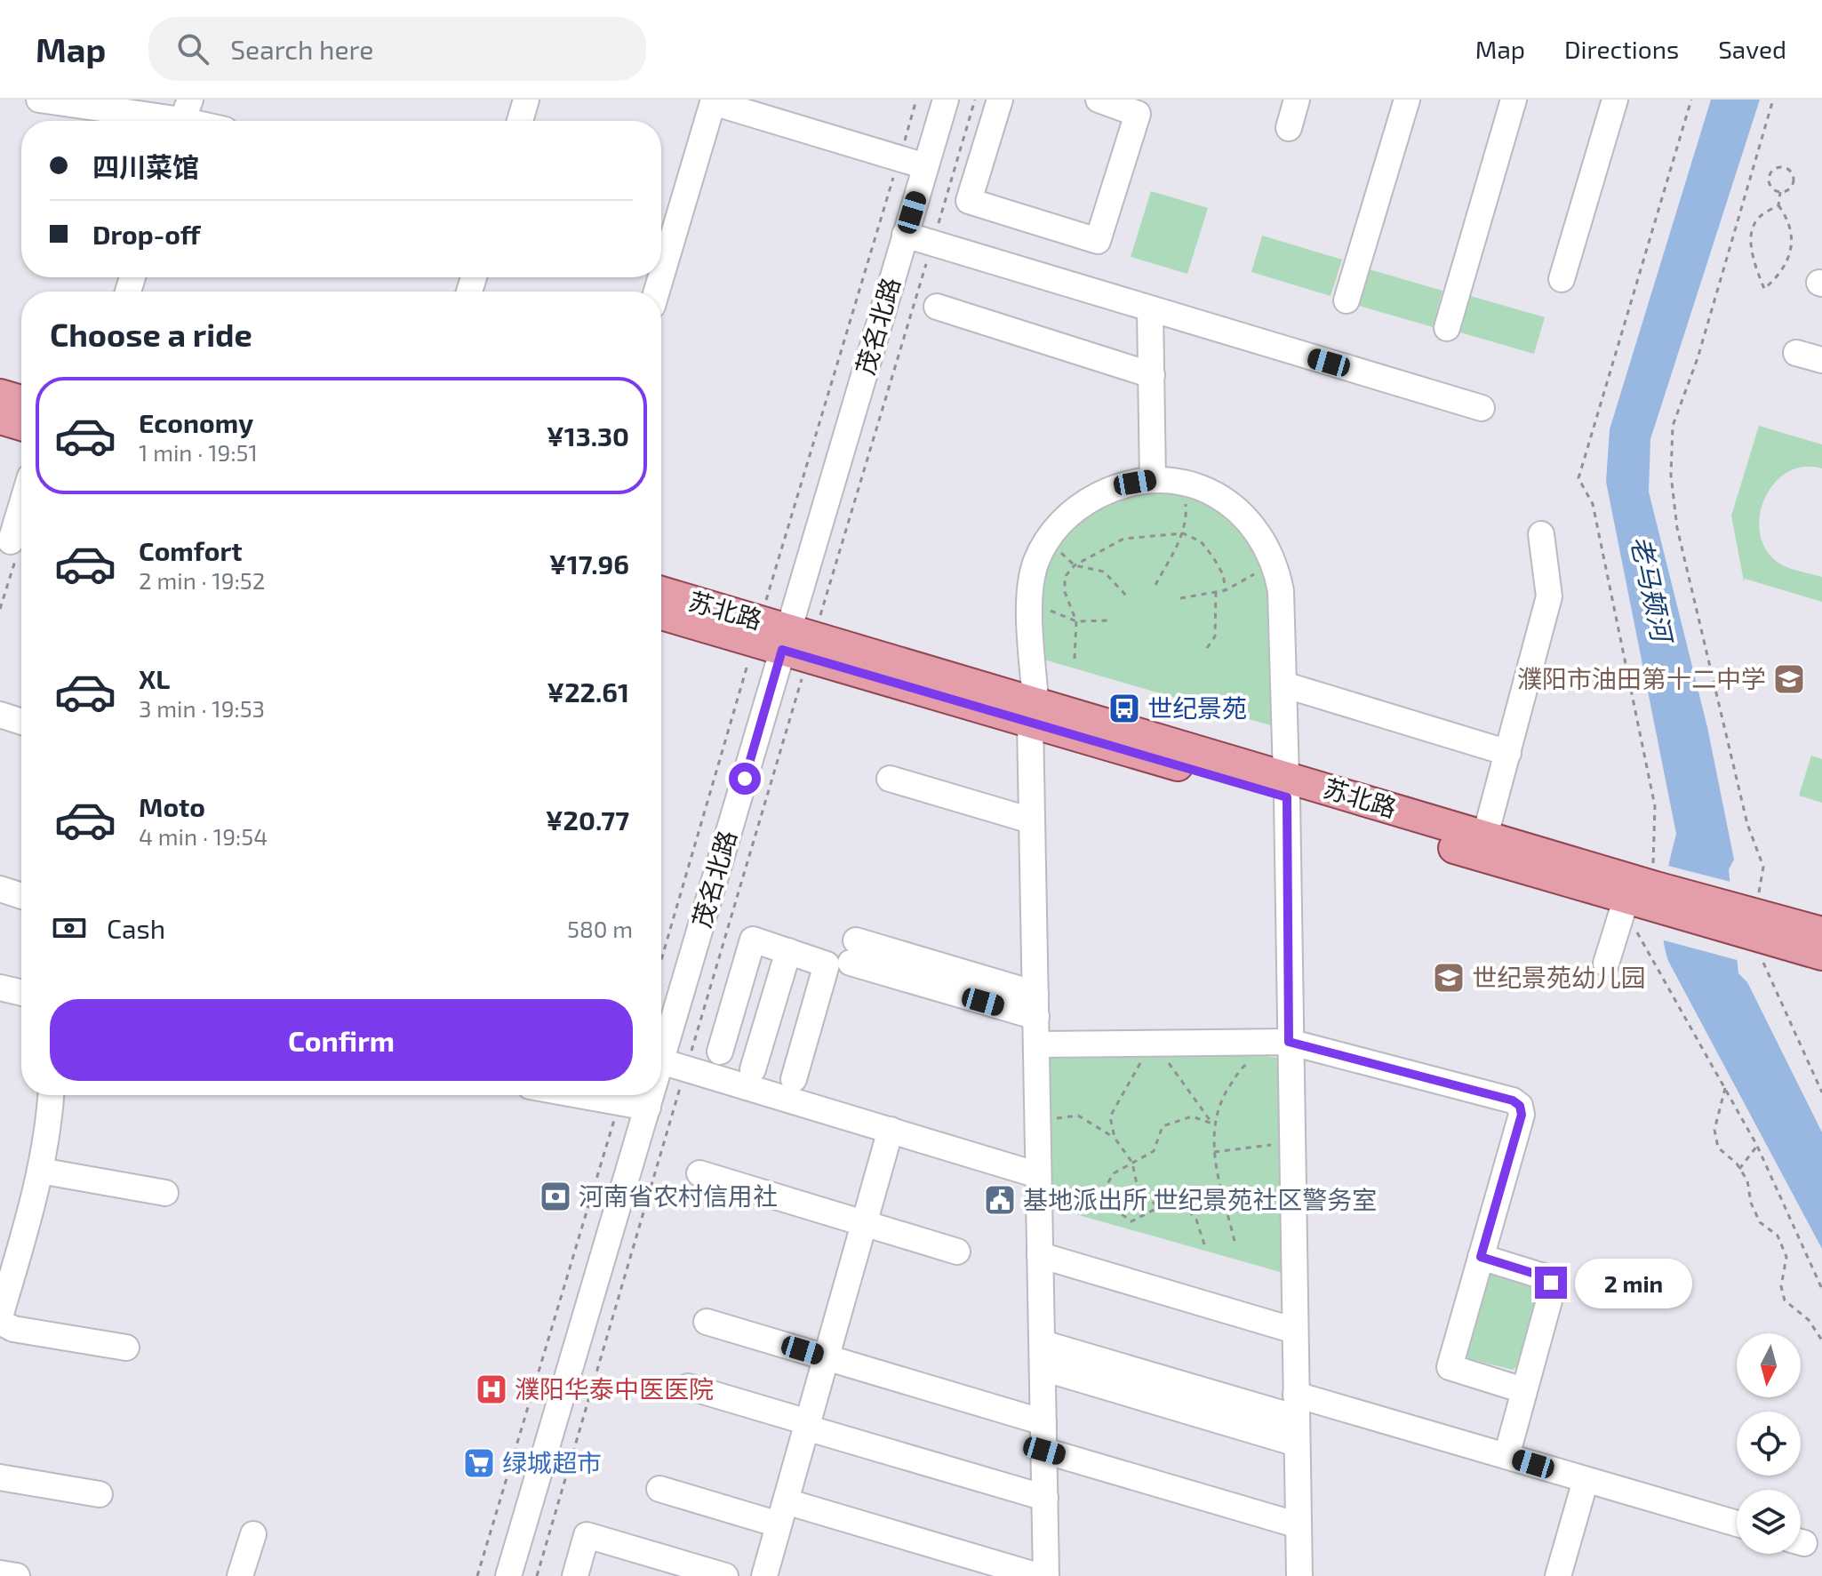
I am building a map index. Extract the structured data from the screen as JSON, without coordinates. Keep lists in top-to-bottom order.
{
  "streets": {
    "main road": ["苏北路"],
    "street": ["茂名北路"]
  },
  "crossings": [
    ["茂名北路", "苏北路"]
  ],
  "water": ["老马颊河"],
  "places": {
    "school or university": ["濮阳市油田第十二中学", "世纪景苑幼儿园"],
    "bus stop": ["世纪景苑"],
    "bank": ["河南省农村信用社"],
    "public building": ["基地派出所 世纪景苑社区警务室"],
    "hospital": ["濮阳华泰中医医院"],
    "supermarket": ["绿城超市"]
  },
  "north": "bottom",
  "page": {
    "header": "Map",
    "search": "Search here",
    "nav": ["Map", "Directions", "Saved"],
    "banner": ["四川菜馆", "Drop-off"],
    "heading": "Choose a ride",
    "list": [
      {
        "name": "Economy",
        "note": "1 min · 19:51",
        "value": "¥13.30"
      },
      {
        "name": "Comfort",
        "note": "2 min · 19:52",
        "value": "¥17.96"
      },
      {
        "name": "XL",
        "note": "3 min · 19:53",
        "value": "¥22.61"
      },
      {
        "name": "Moto",
        "note": "4 min · 19:54",
        "value": "¥20.77"
      }
    ],
    "pay": ["Cash", "580 m"],
    "buttons": "Confirm",
    "bubble": "2 min"
  }
}
